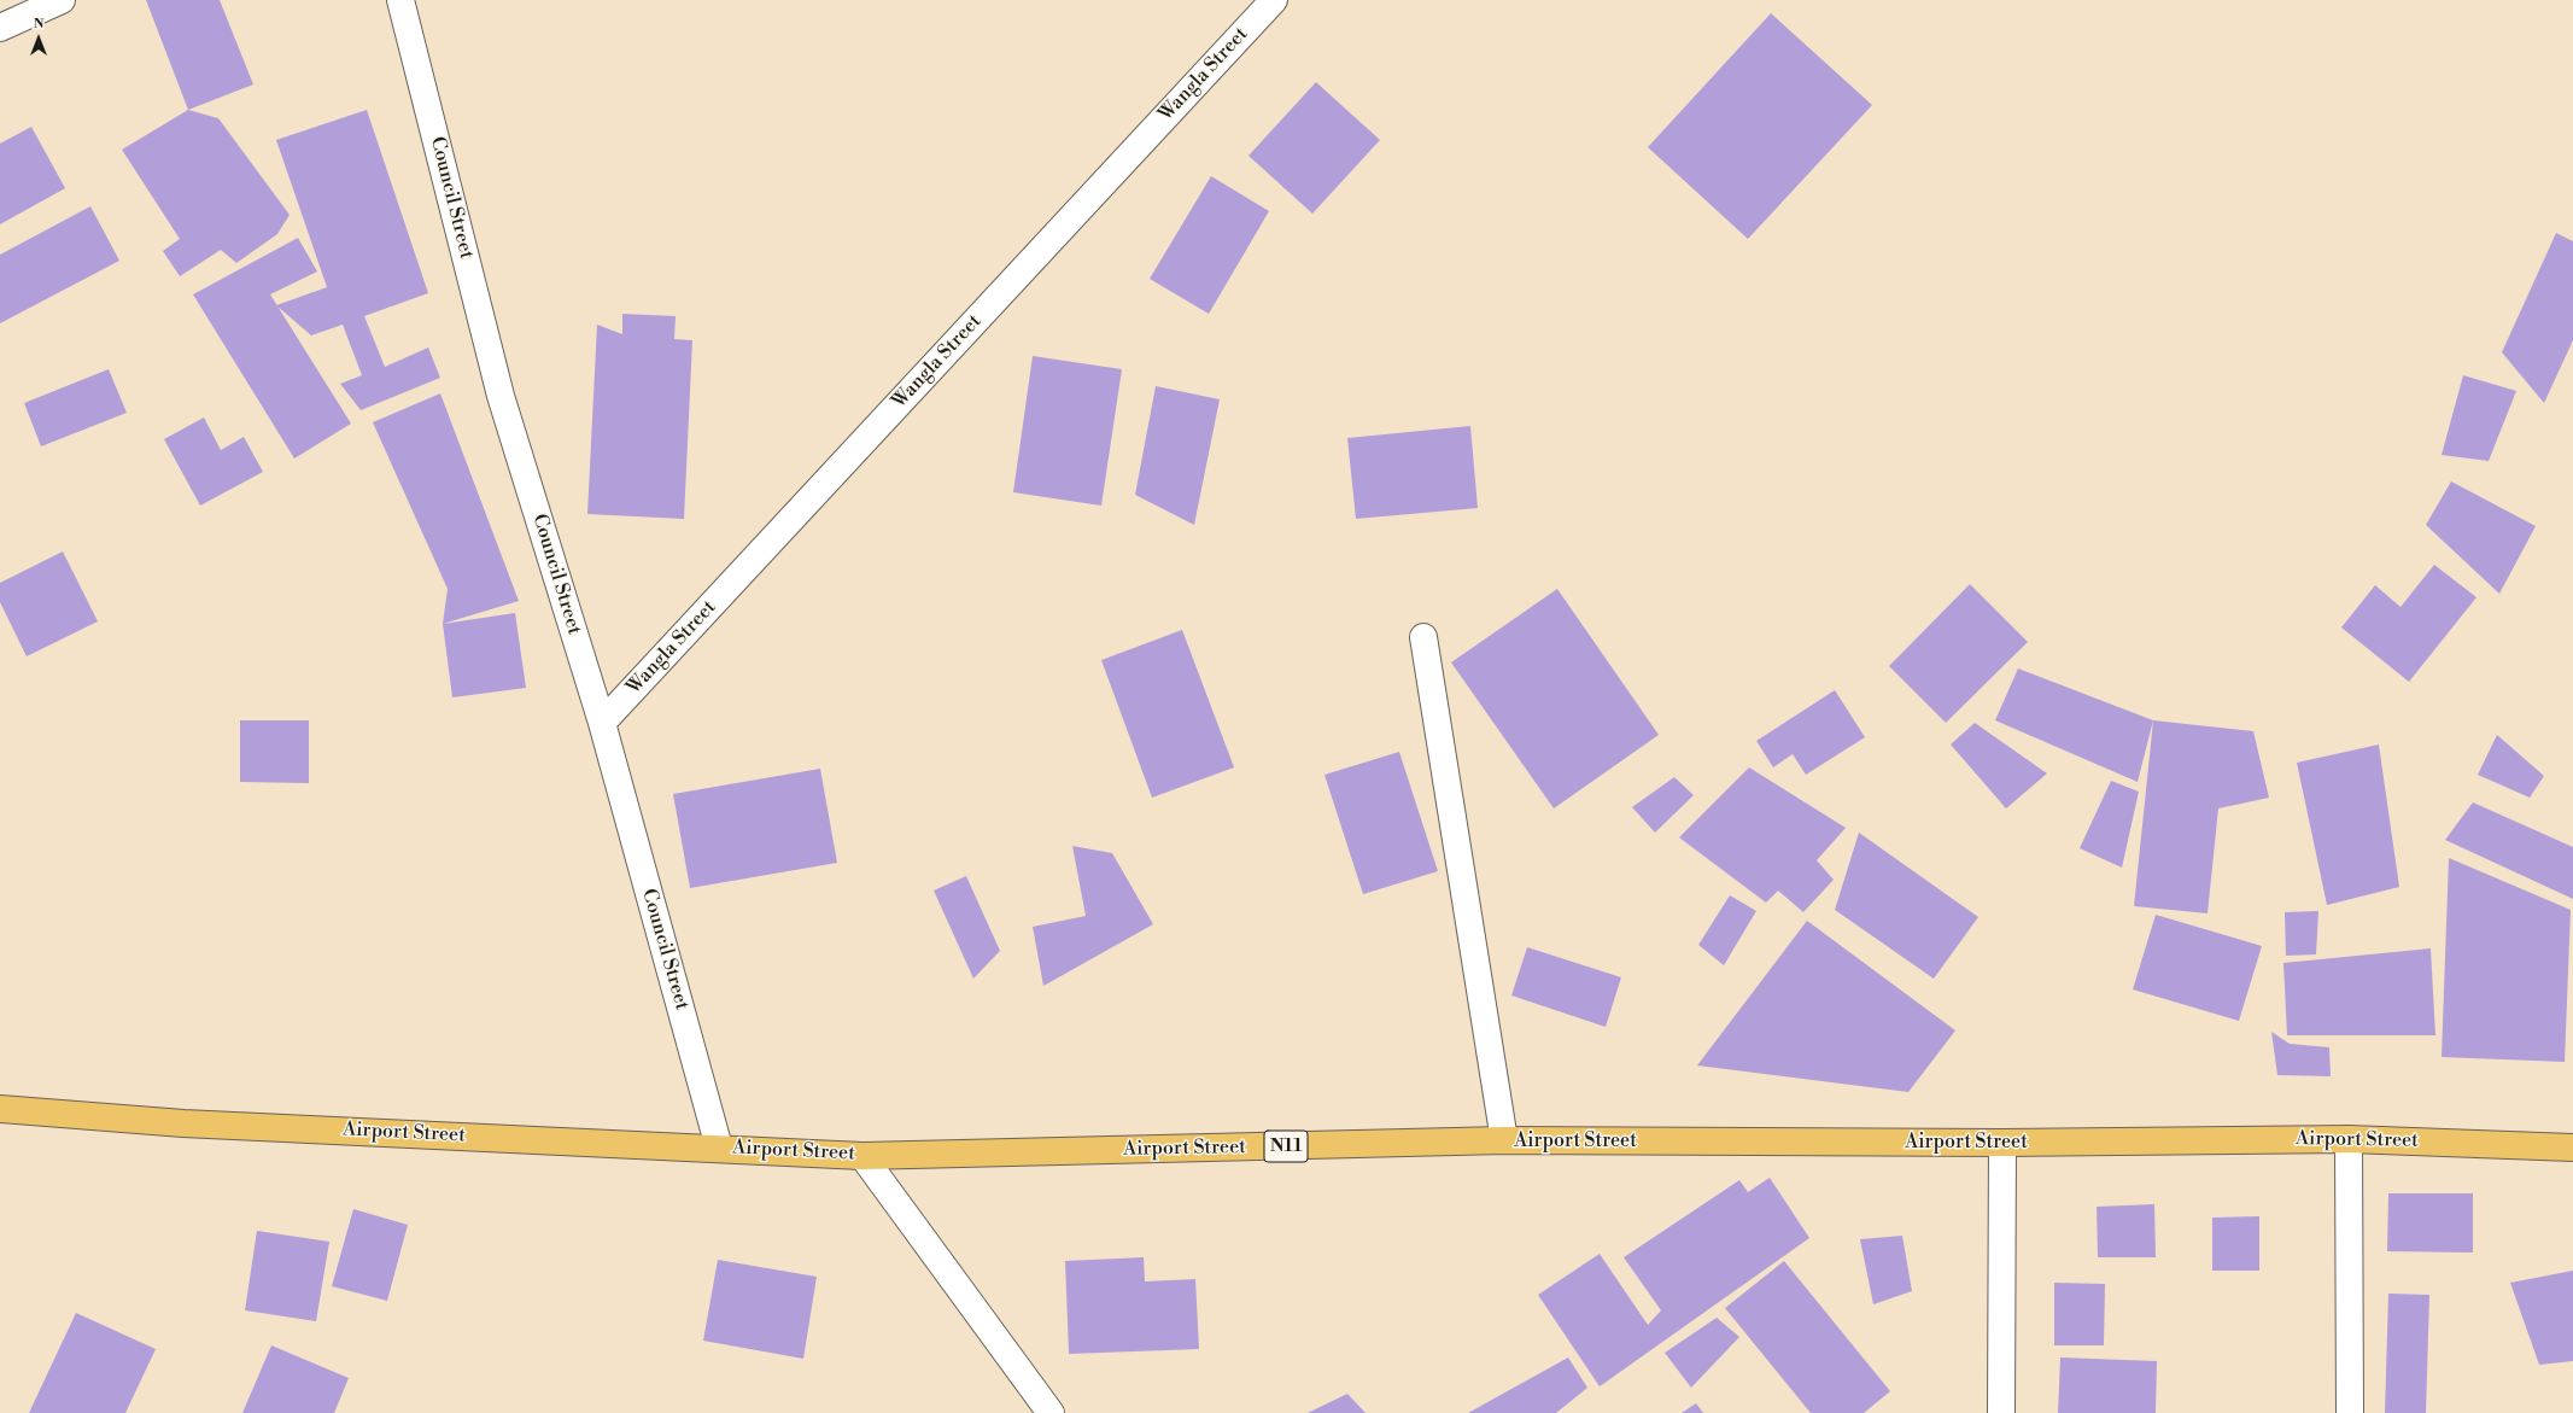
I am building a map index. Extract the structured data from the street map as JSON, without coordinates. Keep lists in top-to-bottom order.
{
  "streets": {
    "highway": ["Airport Street", "N11"],
    "street": ["Wangla Street", "Council Street"]
  },
  "crossings": [
    ["Wangla Street", "Council Street"],
    ["Council Street", "Airport Street"]
  ],
  "north": "top"
}
